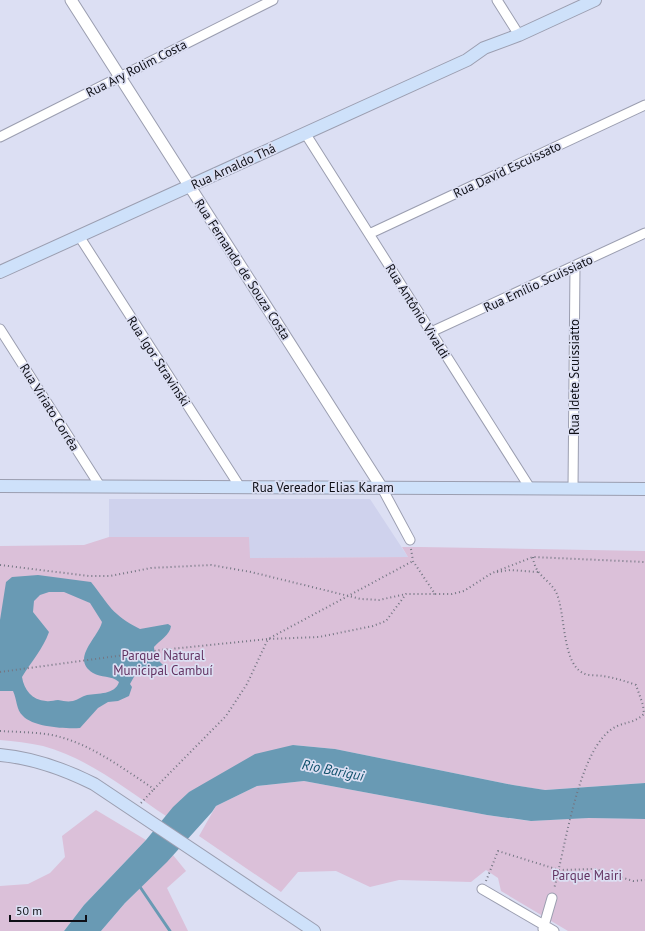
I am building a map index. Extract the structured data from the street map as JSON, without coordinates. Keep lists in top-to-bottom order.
{
  "streets": {
    "main road": ["Rua Arnaldo Thá", "Rua Vereador Elias Karam"],
    "street": [
      "Rua Ary Rolim Costa",
      "Rua David Escuissato",
      "Rua Fernando de Souza Costa",
      "Rua Emílio Scuissiato",
      "Rua Antônio Vivaldi",
      "Rua Igor Stravinski",
      "Rua Idete Scuissiatto",
      "Rua Viriato Corrêa"
    ]
  },
  "crossings": [
    ["Rua Ary Rolim Costa", "Rua Fernando de Souza Costa"],
    ["Rua Arnaldo Thá", "Rua Fernando de Souza Costa"],
    ["Rua Arnaldo Thá", "Rua Antônio Vivaldi"],
    ["Rua Arnaldo Thá", "Rua Igor Stravinski"],
    ["Rua David Escuissato", "Rua Antônio Vivaldi"],
    ["Rua Fernando de Souza Costa", "Rua Vereador Elias Karam"],
    ["Rua Emílio Scuissiato", "Rua Antônio Vivaldi"],
    ["Rua Emílio Scuissiato", "Rua Idete Scuissiatto"],
    ["Rua Antônio Vivaldi", "Rua Vereador Elias Karam"],
    ["Rua Igor Stravinski", "Rua Vereador Elias Karam"],
    ["Rua Idete Scuissiatto", "Rua Vereador Elias Karam"],
    ["Rua Viriato Corrêa", "Rua Vereador Elias Karam"]
  ],
  "water": ["Rio Barigui"],
  "parks": ["Parque Natural Municipal Cambuí", "Parque Mairi"],
  "scale_bar": "50 m"
}
